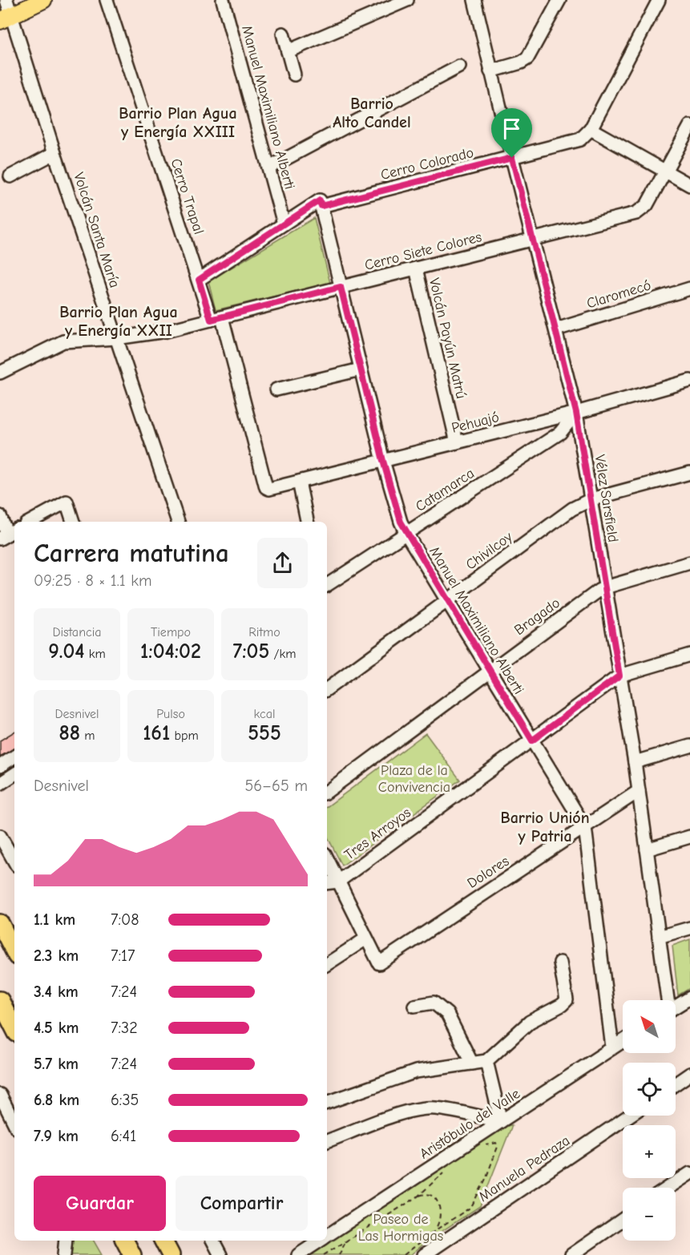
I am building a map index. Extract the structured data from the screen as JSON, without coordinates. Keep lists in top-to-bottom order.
{
  "streets": {
    "street": [
      "Manuel Maximiliano Alberti",
      "Cerro Colorado",
      "Cerro Trapal",
      "Volcán Santa María",
      "Cerro Siete Colores",
      "Claromecó",
      "Volcán Payún Matrú",
      "Pehuajó",
      "Catamarca",
      "Vélez Sarsfield",
      "Chivilcoy",
      "Bragado",
      "Tres Arroyos",
      "Dolores",
      "Aristóbulo del Valle",
      "Manuela Pedraza"
    ]
  },
  "crossings": [
    ["Manuel Maximiliano Alberti", "Cerro Colorado"],
    ["Manuel Maximiliano Alberti", "Cerro Siete Colores"],
    ["Manuel Maximiliano Alberti", "Pehuajó"],
    ["Manuel Maximiliano Alberti", "Catamarca"],
    ["Manuel Maximiliano Alberti", "Chivilcoy"],
    ["Manuel Maximiliano Alberti", "Bragado"],
    ["Manuel Maximiliano Alberti", "Tres Arroyos"],
    ["Manuel Maximiliano Alberti", "Dolores"],
    ["Manuel Maximiliano Alberti", "Aristóbulo del Valle"],
    ["Cerro Colorado", "Cerro Trapal"],
    ["Cerro Colorado", "Vélez Sarsfield"],
    ["Cerro Trapal", "Cerro Siete Colores"],
    ["Cerro Trapal", "Pehuajó"],
    ["Volcán Santa María", "Cerro Siete Colores"],
    ["Cerro Siete Colores", "Volcán Payún Matrú"],
    ["Cerro Siete Colores", "Vélez Sarsfield"],
    ["Claromecó", "Vélez Sarsfield"],
    ["Volcán Payún Matrú", "Pehuajó"],
    ["Pehuajó", "Catamarca"],
    ["Pehuajó", "Vélez Sarsfield"],
    ["Catamarca", "Vélez Sarsfield"],
    ["Vélez Sarsfield", "Chivilcoy"],
    ["Vélez Sarsfield", "Bragado"],
    ["Vélez Sarsfield", "Tres Arroyos"],
    ["Vélez Sarsfield", "Dolores"]
  ],
  "districts": [
    "Barrio Alto Candel",
    "Barrio Plan Agua y Energía XXIII",
    "Barrio Plan Agua y Energía XXII",
    "Barrio Unión y Patria"
  ],
  "parks": ["Plaza de la Convivencia", "Paseo de Las Hormigas"],
  "north": "top left",
  "page": {
    "heading": ["Carrera matutina", "09:25 · 8 × 1.1 km"],
    "stats": [
      ["Distancia", "9.04 km"],
      ["Tiempo", "1:04:02"],
      ["Ritmo", "7:05 /km"],
      ["Desnivel", "88 m"],
      ["Pulso", "161 bpm"],
      ["kcal", "555"]
    ],
    "chart": ["Desnivel", "56–65 m"],
    "list": [
      {
        "name": "1.1 km",
        "note": "7:08"
      },
      {
        "name": "2.3 km",
        "note": "7:17"
      },
      {
        "name": "3.4 km",
        "note": "7:24"
      },
      {
        "name": "4.5 km",
        "note": "7:32"
      },
      {
        "name": "5.7 km",
        "note": "7:24"
      },
      {
        "name": "6.8 km",
        "note": "6:35"
      },
      {
        "name": "7.9 km",
        "note": "6:41"
      }
    ],
    "map_buttons": ["+", "−"],
    "buttons": ["Guardar", "Compartir"]
  }
}
